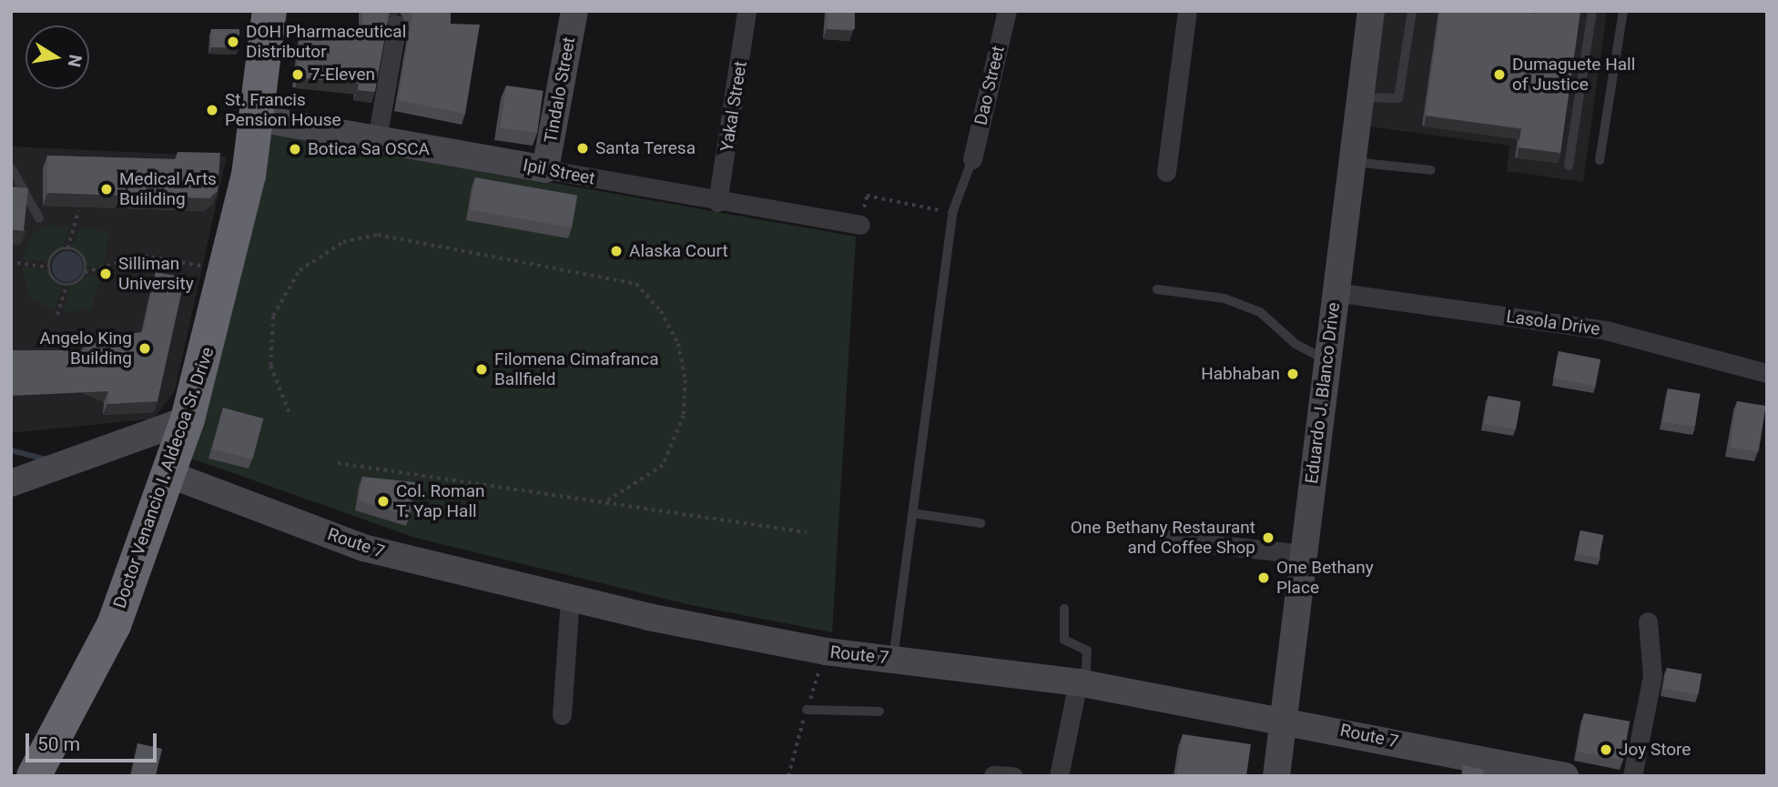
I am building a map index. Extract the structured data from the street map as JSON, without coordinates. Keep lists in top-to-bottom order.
{
  "streets": {
    "highway": ["Doctor Venancio I. Aldecoa Sr. Drive"],
    "street": [
      "Dao Street",
      "Tindalo Street",
      "Yakal Street",
      "Ipil Street",
      "Lasola Drive",
      "Eduardo J. Blanco Drive",
      "Route 7"
    ]
  },
  "crossings": [
    ["Tindalo Street", "Ipil Street"],
    ["Yakal Street", "Ipil Street"],
    ["Ipil Street", "Doctor Venancio I. Aldecoa Sr. Drive"],
    ["Lasola Drive", "Eduardo J. Blanco Drive"],
    ["Eduardo J. Blanco Drive", "Route 7"],
    ["Doctor Venancio I. Aldecoa Sr. Drive", "Route 7"]
  ],
  "places": [
    "DOH Pharmaceutical Distributor",
    "7-Eleven",
    "Dumaguete Hall of Justice",
    "St. Francis Pension House",
    "Santa Teresa",
    "Botica Sa OSCA",
    "Medical Arts Buiilding",
    "Alaska Court",
    "Silliman University",
    "Angelo King Building",
    "Filomena Cimafranca Ballfield",
    "Habhaban",
    "Col. Roman T. Yap Hall",
    "One Bethany Restaurant and Coffee Shop",
    "One Bethany Place",
    "Joy Store"
  ],
  "scale_bar": "50 m",
  "north": "right"
}
